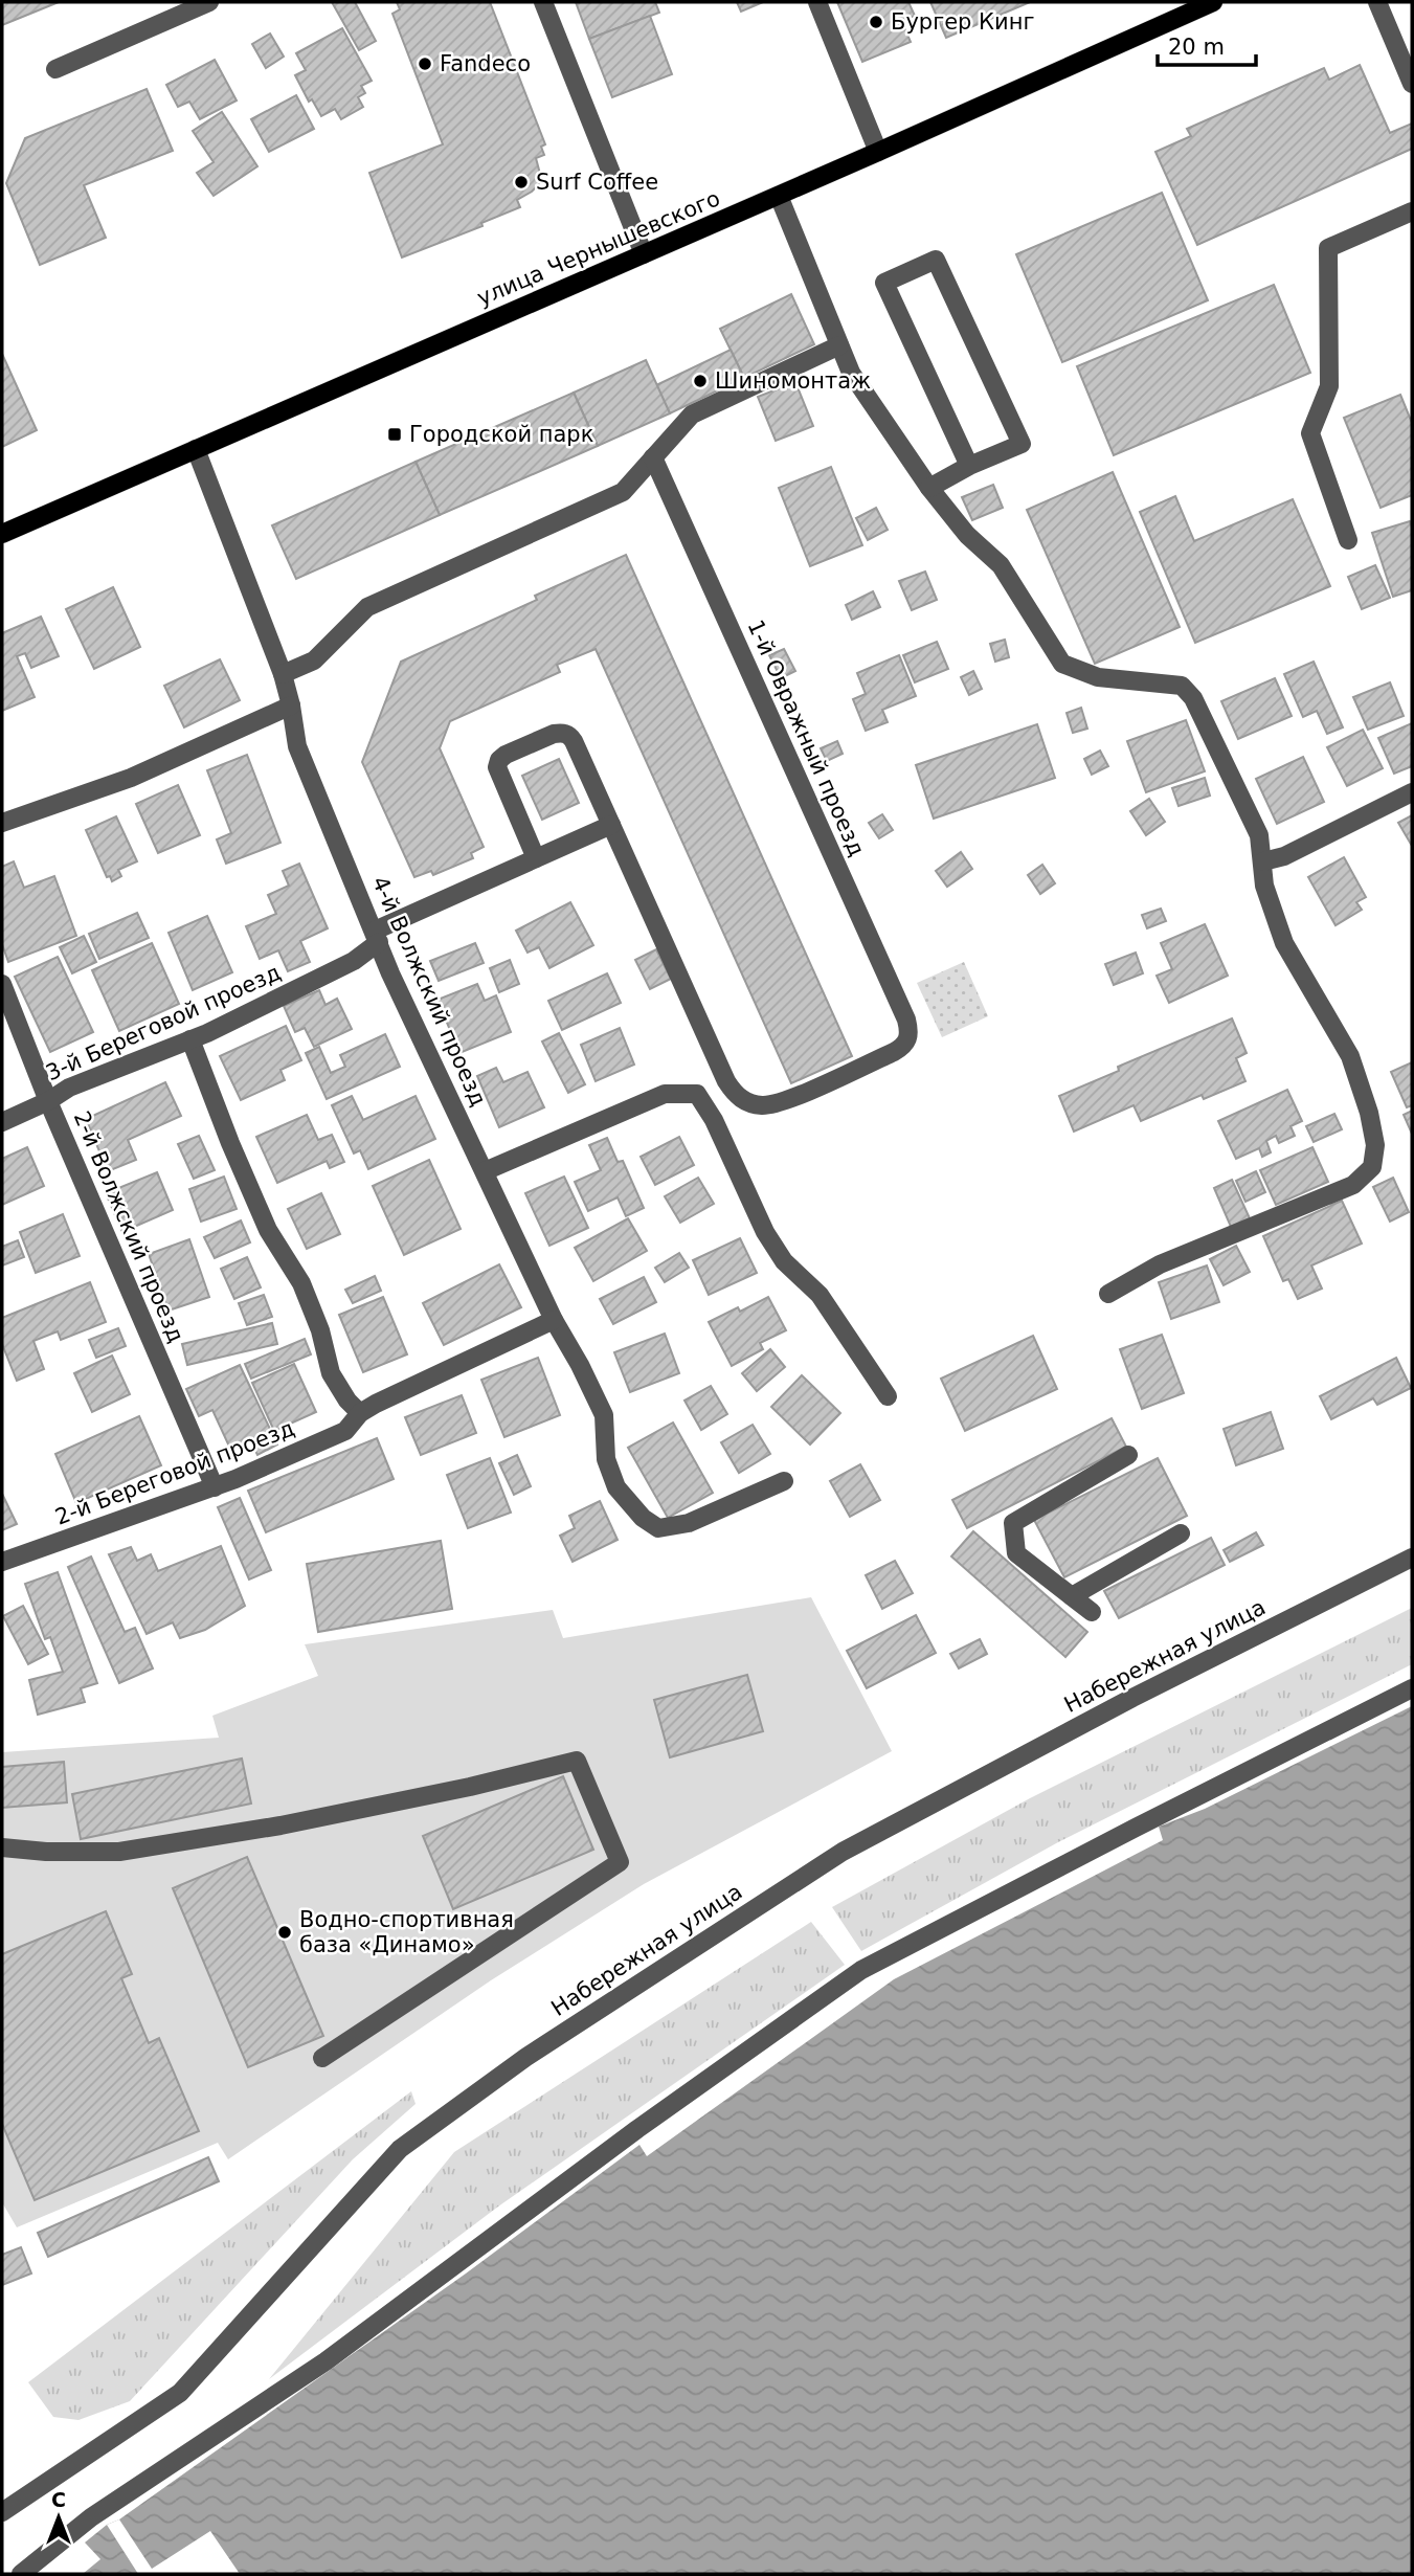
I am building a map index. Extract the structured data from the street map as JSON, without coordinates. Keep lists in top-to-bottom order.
{
  "streets": {
    "main road": ["улица Чернышевского"],
    "street": [
      "1-й Овражный проезд",
      "4-й Волжский проезд",
      "3-й Береговой проезд",
      "2-й Волжский проезд",
      "2-й Береговой проезд",
      "Набережная улица"
    ]
  },
  "crossings": [
    ["улица Чернышевского", "4-й Волжский проезд"],
    ["1-й Овражный проезд", "3-й Береговой проезд"],
    ["4-й Волжский проезд", "3-й Береговой проезд"],
    ["4-й Волжский проезд", "2-й Береговой проезд"],
    ["3-й Береговой проезд", "2-й Волжский проезд"],
    ["2-й Волжский проезд", "2-й Береговой проезд"]
  ],
  "places": {
    "other": [
      "Бургер Кинг",
      "Fandeco",
      "Surf Coffee",
      "Шиномонтаж",
      "Водно-спортивная база «Динамо»"
    ],
    "transit": ["Городской парк"]
  },
  "scale_bar": "20 m",
  "north": "top"
}
